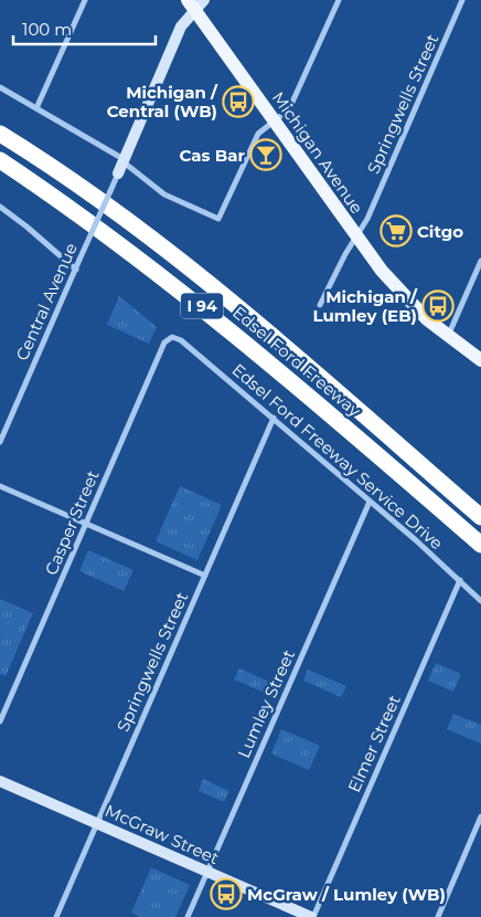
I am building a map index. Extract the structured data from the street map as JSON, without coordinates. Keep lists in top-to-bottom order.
{
  "streets": {
    "highway": ["I 94", "Edsel Ford Freeway"],
    "main road": ["Michigan Avenue"],
    "street": [
      "Springwells Street",
      "Central Avenue",
      "Edsel Ford Freeway Service Drive",
      "Casper Street",
      "Lumley Street",
      "Elmer Street",
      "McGraw Street"
    ]
  },
  "crossings": [
    ["Springwells Street", "Michigan Avenue"],
    ["Springwells Street", "Edsel Ford Freeway Service Drive"],
    ["Springwells Street", "McGraw Street"],
    ["Edsel Ford Freeway Service Drive", "Casper Street"],
    ["Edsel Ford Freeway Service Drive", "Lumley Street"],
    ["Edsel Ford Freeway Service Drive", "Elmer Street"],
    ["Lumley Street", "McGraw Street"],
    ["Elmer Street", "McGraw Street"]
  ],
  "places": {
    "bus stop": ["Michigan / Central (WB)", "Michigan / Lumley (EB)", "McGraw / Lumley (WB)"],
    "bar": ["Cas Bar"],
    "supermarket": ["Citgo"]
  },
  "scale_bar": "100 m"
}
